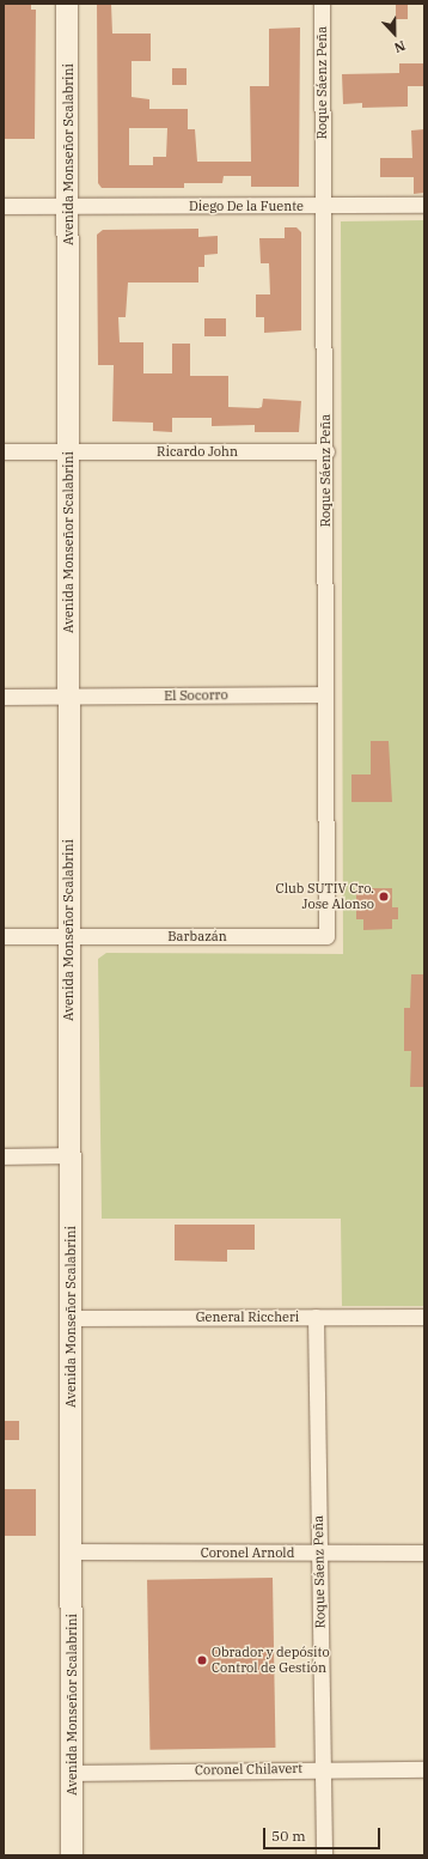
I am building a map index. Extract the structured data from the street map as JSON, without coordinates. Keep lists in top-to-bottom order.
{
  "streets": {
    "main road": ["Avenida Monseñor Scalabrini"],
    "street": [
      "Roque Sáenz Peña",
      "Diego De la Fuente",
      "Ricardo John",
      "El Socorro",
      "Barbazán",
      "General Riccheri",
      "Coronel Arnold",
      "Coronel Chilavert"
    ]
  },
  "crossings": [
    ["Roque Sáenz Peña", "Diego De la Fuente"],
    ["Roque Sáenz Peña", "Ricardo John"],
    ["Roque Sáenz Peña", "El Socorro"],
    ["Roque Sáenz Peña", "Barbazán"],
    ["Roque Sáenz Peña", "General Riccheri"],
    ["Roque Sáenz Peña", "Coronel Arnold"],
    ["Roque Sáenz Peña", "Coronel Chilavert"],
    ["Avenida Monseñor Scalabrini", "Diego De la Fuente"],
    ["Avenida Monseñor Scalabrini", "Ricardo John"],
    ["Avenida Monseñor Scalabrini", "El Socorro"],
    ["Avenida Monseñor Scalabrini", "Barbazán"],
    ["Avenida Monseñor Scalabrini", "General Riccheri"],
    ["Avenida Monseñor Scalabrini", "Coronel Arnold"],
    ["Avenida Monseñor Scalabrini", "Coronel Chilavert"]
  ],
  "places": ["Club SUTIV Cro. Jose Alonso", "Obrador y depósito Control de Gestión"],
  "scale_bar": "50 m",
  "north": "bottom"
}
